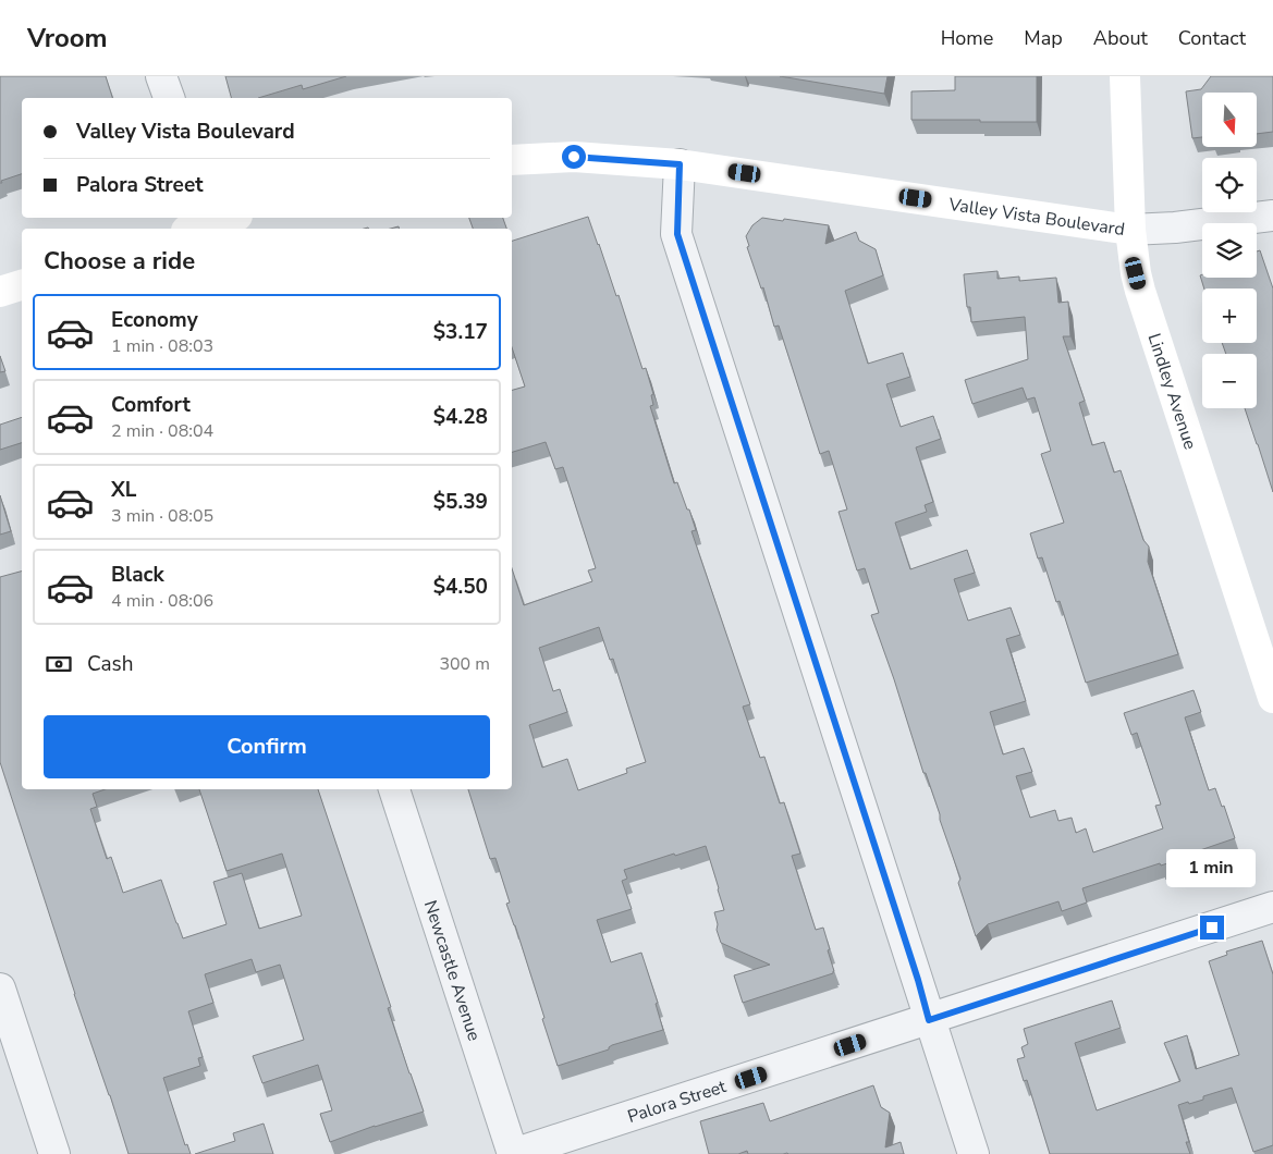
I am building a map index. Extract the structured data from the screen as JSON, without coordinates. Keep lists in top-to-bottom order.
{
  "streets": {
    "street": [
      "Valley Vista Boulevard",
      "Lindley Avenue",
      "Newcastle Avenue",
      "Palora Street"
    ]
  },
  "crossings": [
    ["Valley Vista Boulevard", "Lindley Avenue"],
    ["Newcastle Avenue", "Palora Street"]
  ],
  "north": "bottom",
  "page": {
    "header": "Vroom",
    "nav": [
      "Home",
      "Map",
      "About",
      "Contact"
    ],
    "map_buttons": ["+", "−"],
    "banner": ["Valley Vista Boulevard", "Palora Street"],
    "heading": "Choose a ride",
    "list": [
      {
        "name": "Economy",
        "note": "1 min · 08:03",
        "value": "$3.17"
      },
      {
        "name": "Comfort",
        "note": "2 min · 08:04",
        "value": "$4.28"
      },
      {
        "name": "XL",
        "note": "3 min · 08:05",
        "value": "$5.39"
      },
      {
        "name": "Black",
        "note": "4 min · 08:06",
        "value": "$4.50"
      }
    ],
    "pay": ["Cash", "300 m"],
    "buttons": "Confirm",
    "bubble": "1 min"
  }
}
